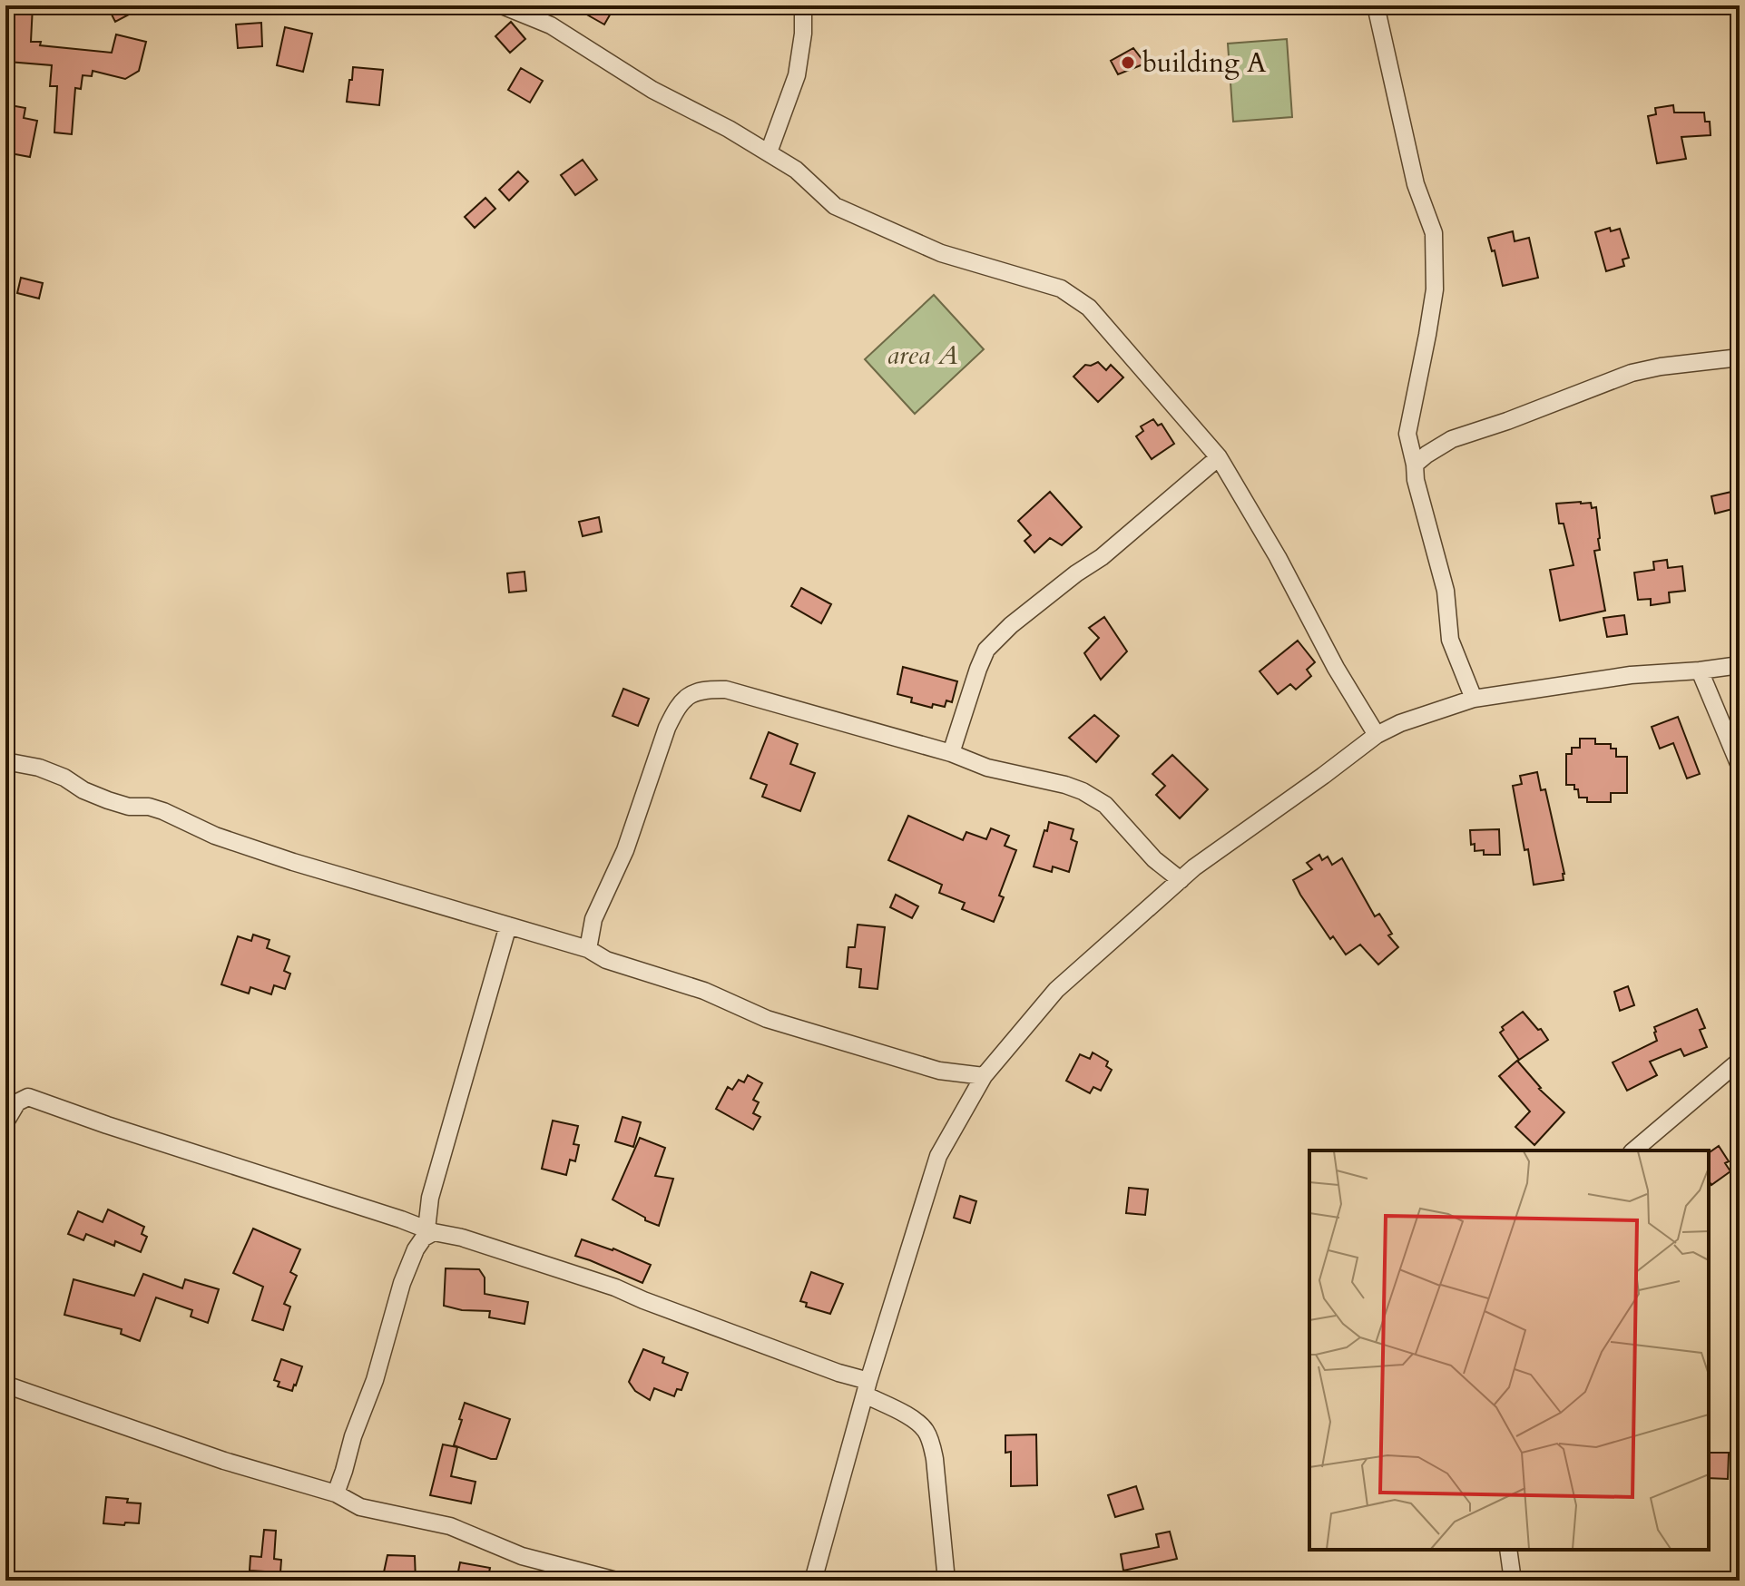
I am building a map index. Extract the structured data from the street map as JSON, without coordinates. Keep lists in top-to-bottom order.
{
  "parks": ["area A"],
  "places": ["building A"]
}
